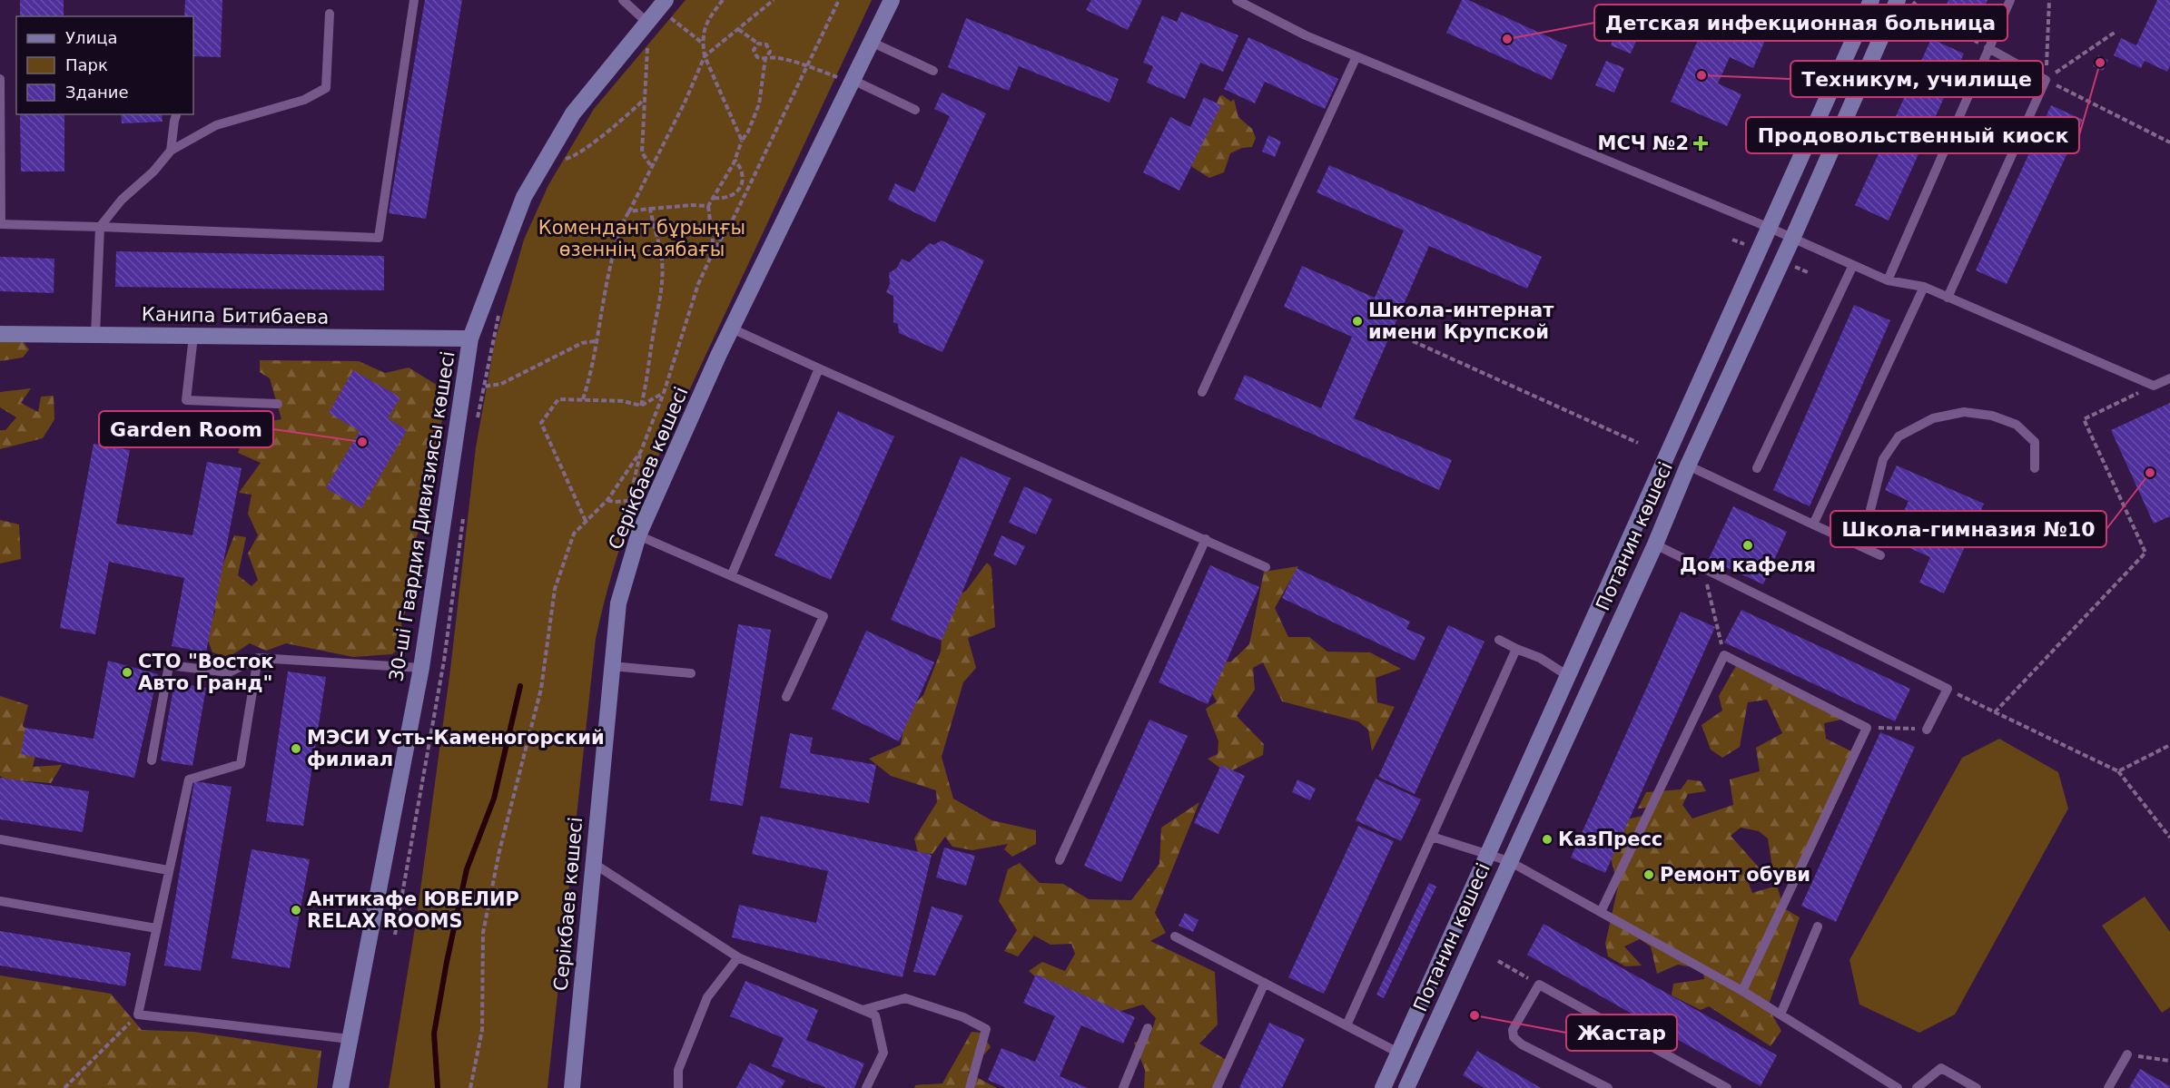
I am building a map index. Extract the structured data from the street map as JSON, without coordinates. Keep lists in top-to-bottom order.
{
  "streets": {
    "street": [
      "Канипа Битибаева",
      "Серікбаев көшесі",
      "30-ші Гвардия Дивизиясы көшесі",
      "Потанин көшесі"
    ]
  },
  "crossings": [
    ["Канипа Битибаева", "30-ші Гвардия Дивизиясы көшесі"]
  ],
  "parks": ["Комендант бұрыңғы өзеннің саябағы"],
  "places": {
    "other": [
      "Детская инфекционная больница",
      "Продовольственный киоск",
      "Техникум, училище",
      "Школа-интернат имени Крупской",
      "Garden Room",
      "Школа-гимназия №10",
      "Дом кафеля",
      "СТО \"Восток Авто Гранд\"",
      "МЭСИ Усть-Каменогорский филиал",
      "КазПресс",
      "Ремонт обуви",
      "Антикафе ЮВЕЛИР RELAX ROOMS",
      "Жастар"
    ],
    "health": ["МСЧ №2"]
  },
  "legend": ["Улица", "Парк", "Здание"]
}
